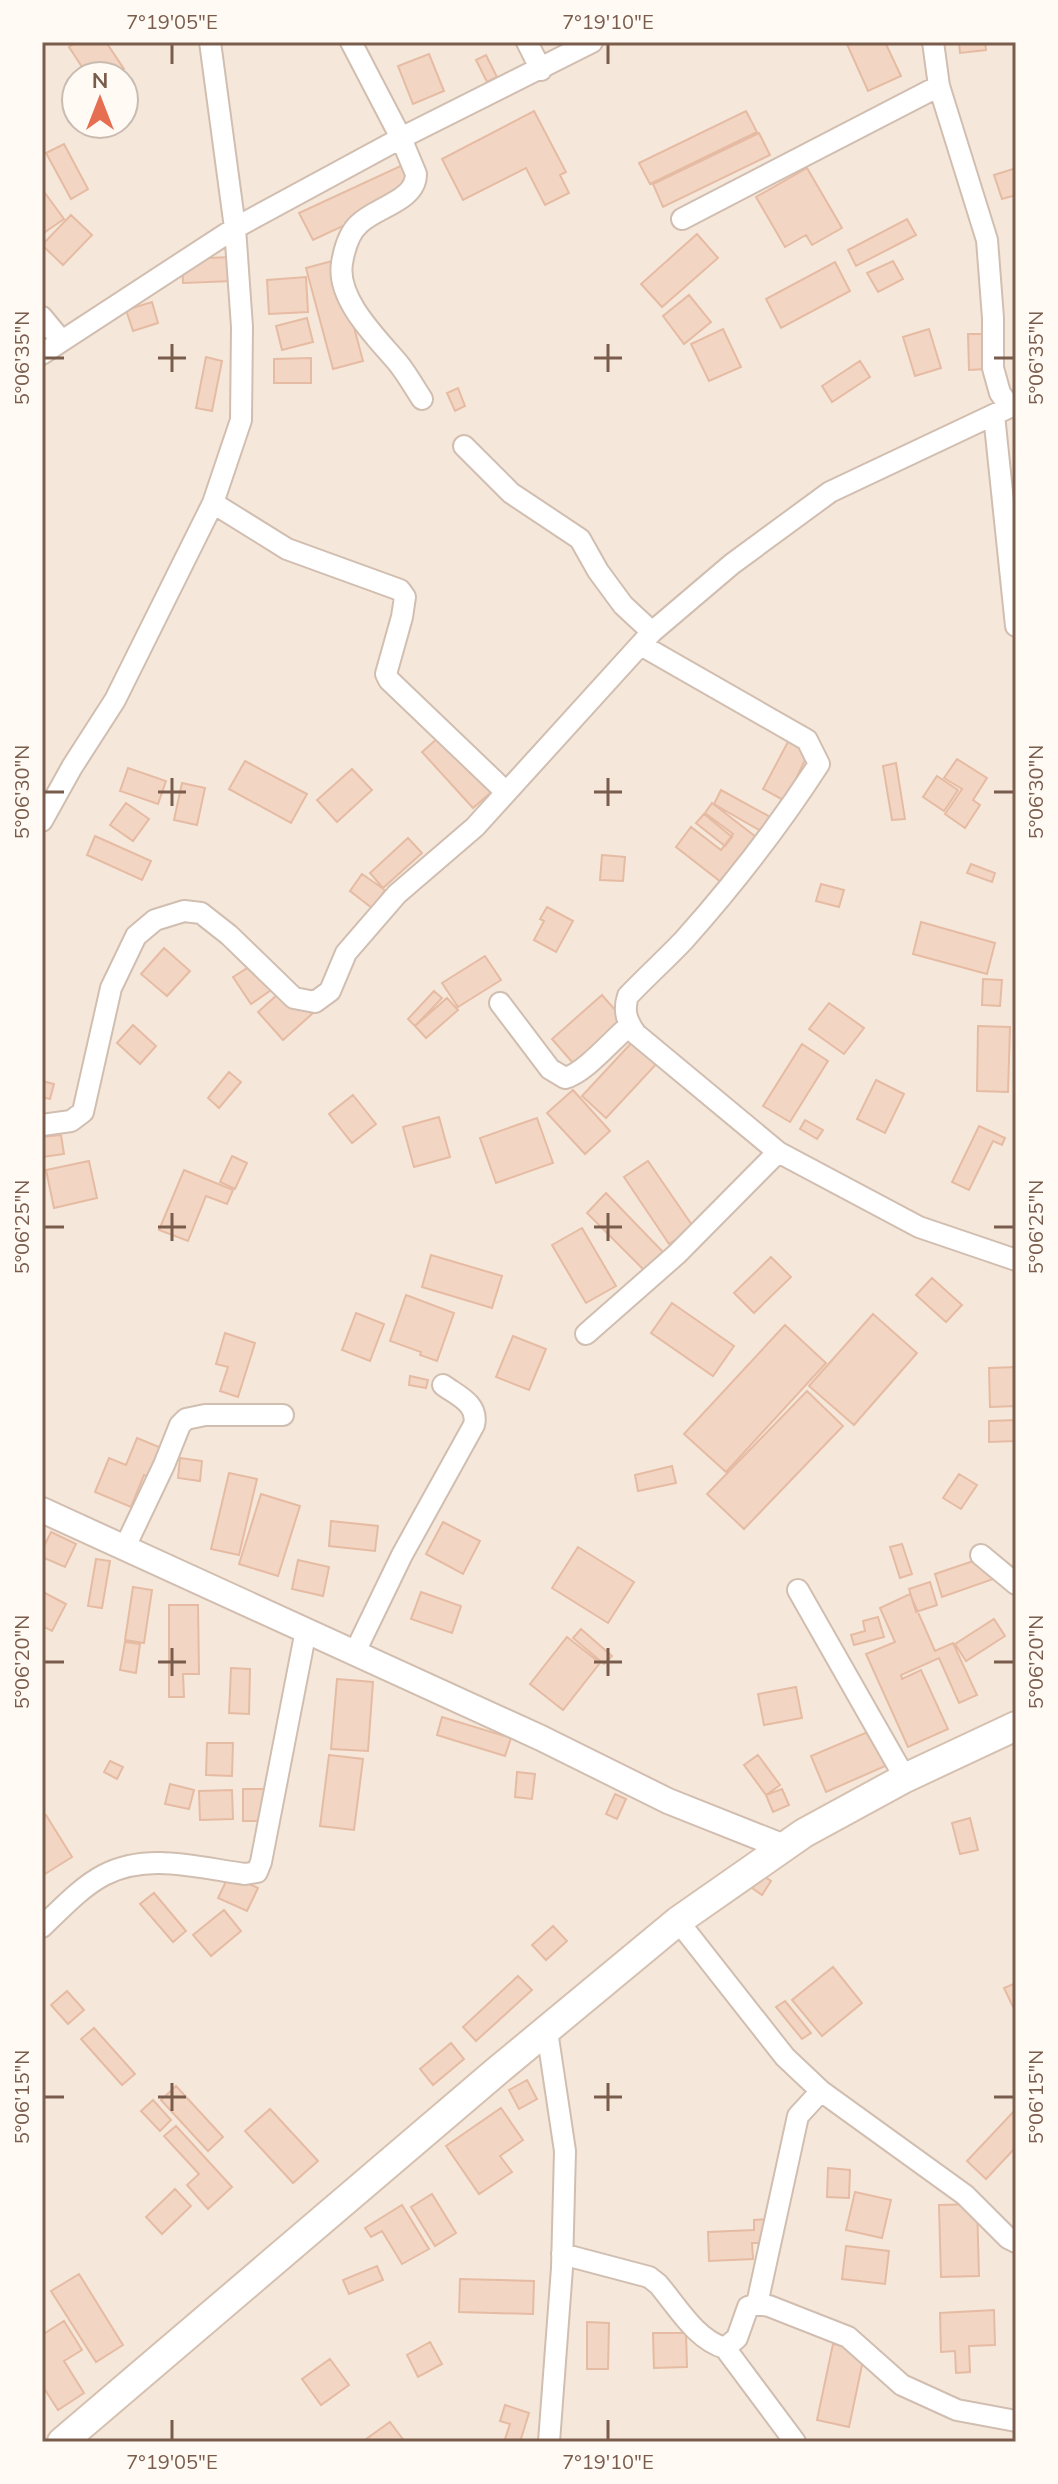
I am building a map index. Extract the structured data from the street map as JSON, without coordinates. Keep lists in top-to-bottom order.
{
  "north": "top",
  "coordinates": [
    "7°19'05\"E",
    "7°19'10\"E",
    "5°06'35\"N",
    "5°06'30\"N",
    "5°06'25\"N",
    "5°06'20\"N",
    "5°06'15\"N"
  ]
}
